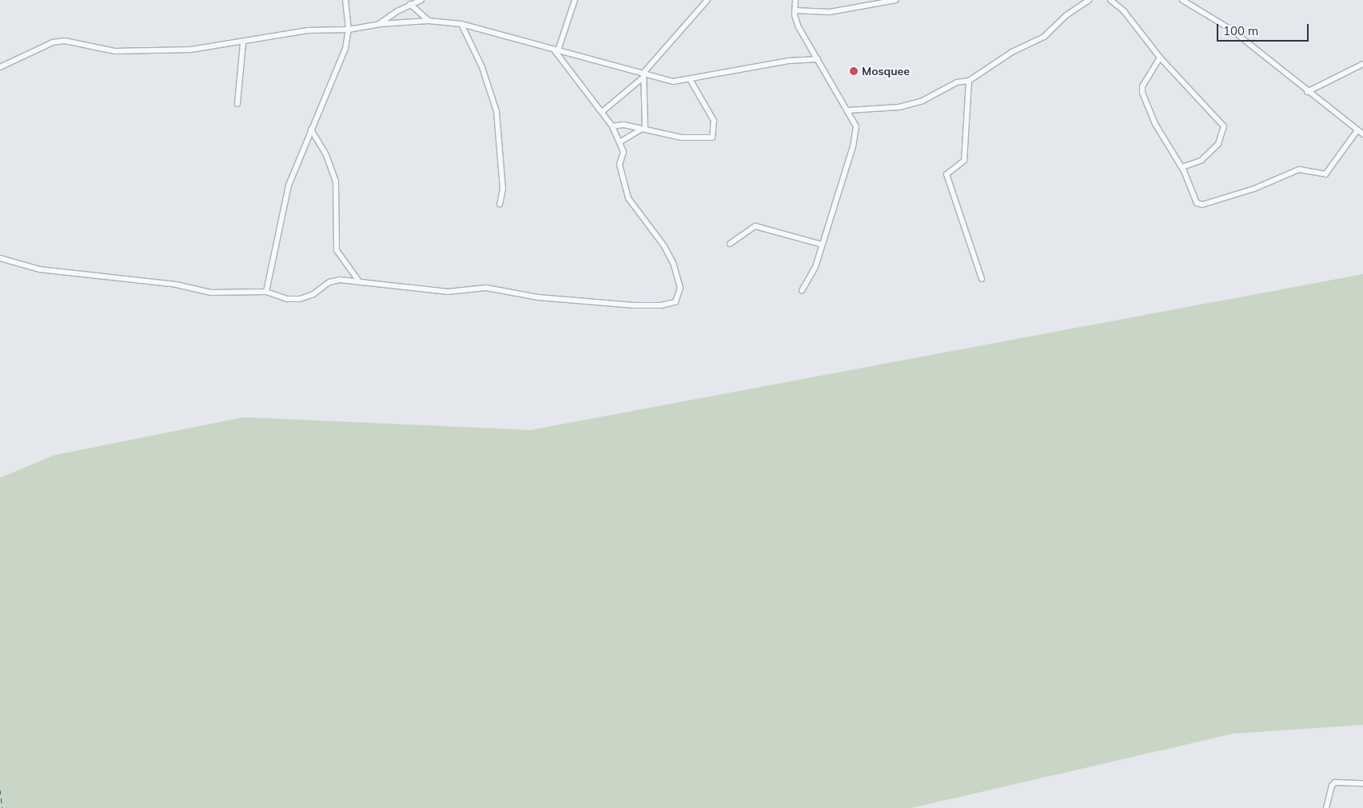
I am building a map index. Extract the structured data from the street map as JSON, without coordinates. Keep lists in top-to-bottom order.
{
  "places": ["Mosquee"],
  "scale_bar": "100 m"
}
